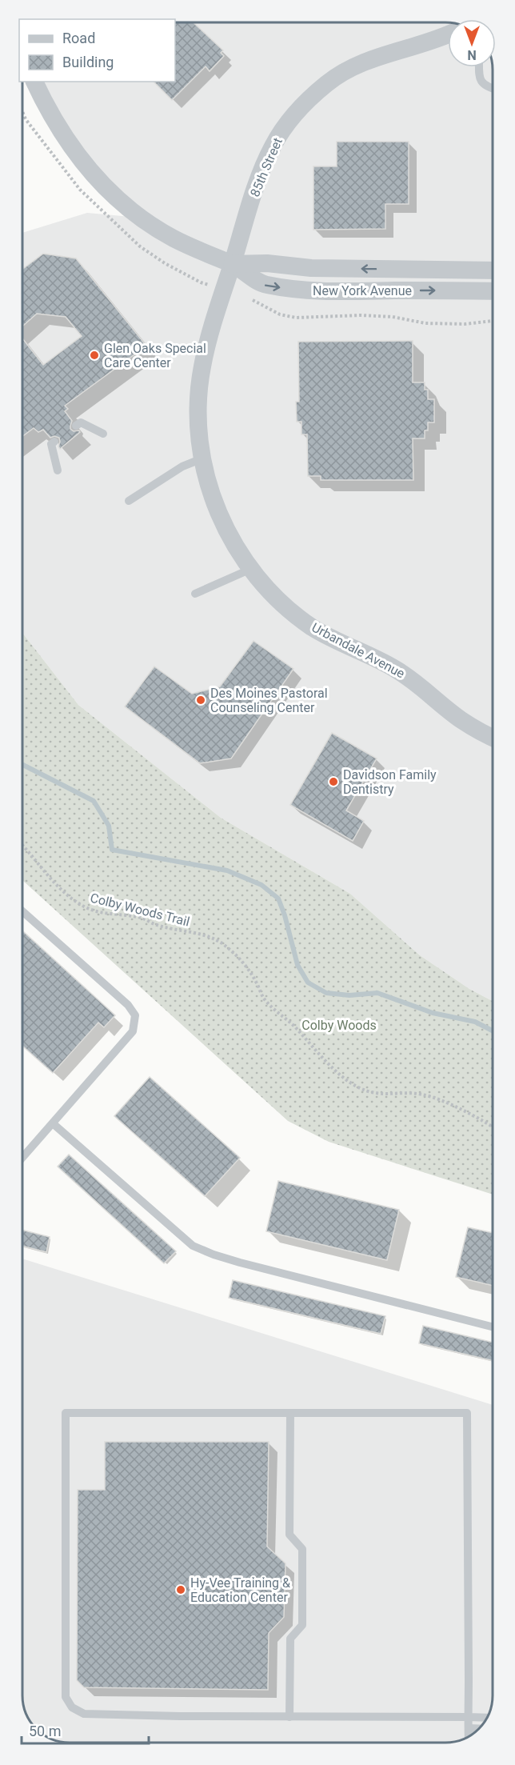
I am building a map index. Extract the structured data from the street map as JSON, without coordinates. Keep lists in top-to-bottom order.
{
  "streets": {
    "street": ["85th Street", "New York Avenue", "Urbandale Avenue"],
    "path": ["Colby Woods Trail"]
  },
  "crossings": [
    ["85th Street", "New York Avenue"],
    ["85th Street", "Urbandale Avenue"],
    ["New York Avenue", "Urbandale Avenue"]
  ],
  "parks": ["Colby Woods"],
  "places": [
    "Glen Oaks Special Care Center",
    "Des Moines Pastoral Counseling Center",
    "Davidson Family Dentistry",
    "Hy-Vee Training & Education Center"
  ],
  "legend": ["Road", "Building"],
  "scale_bar": "50 m",
  "north": "bottom"
}
